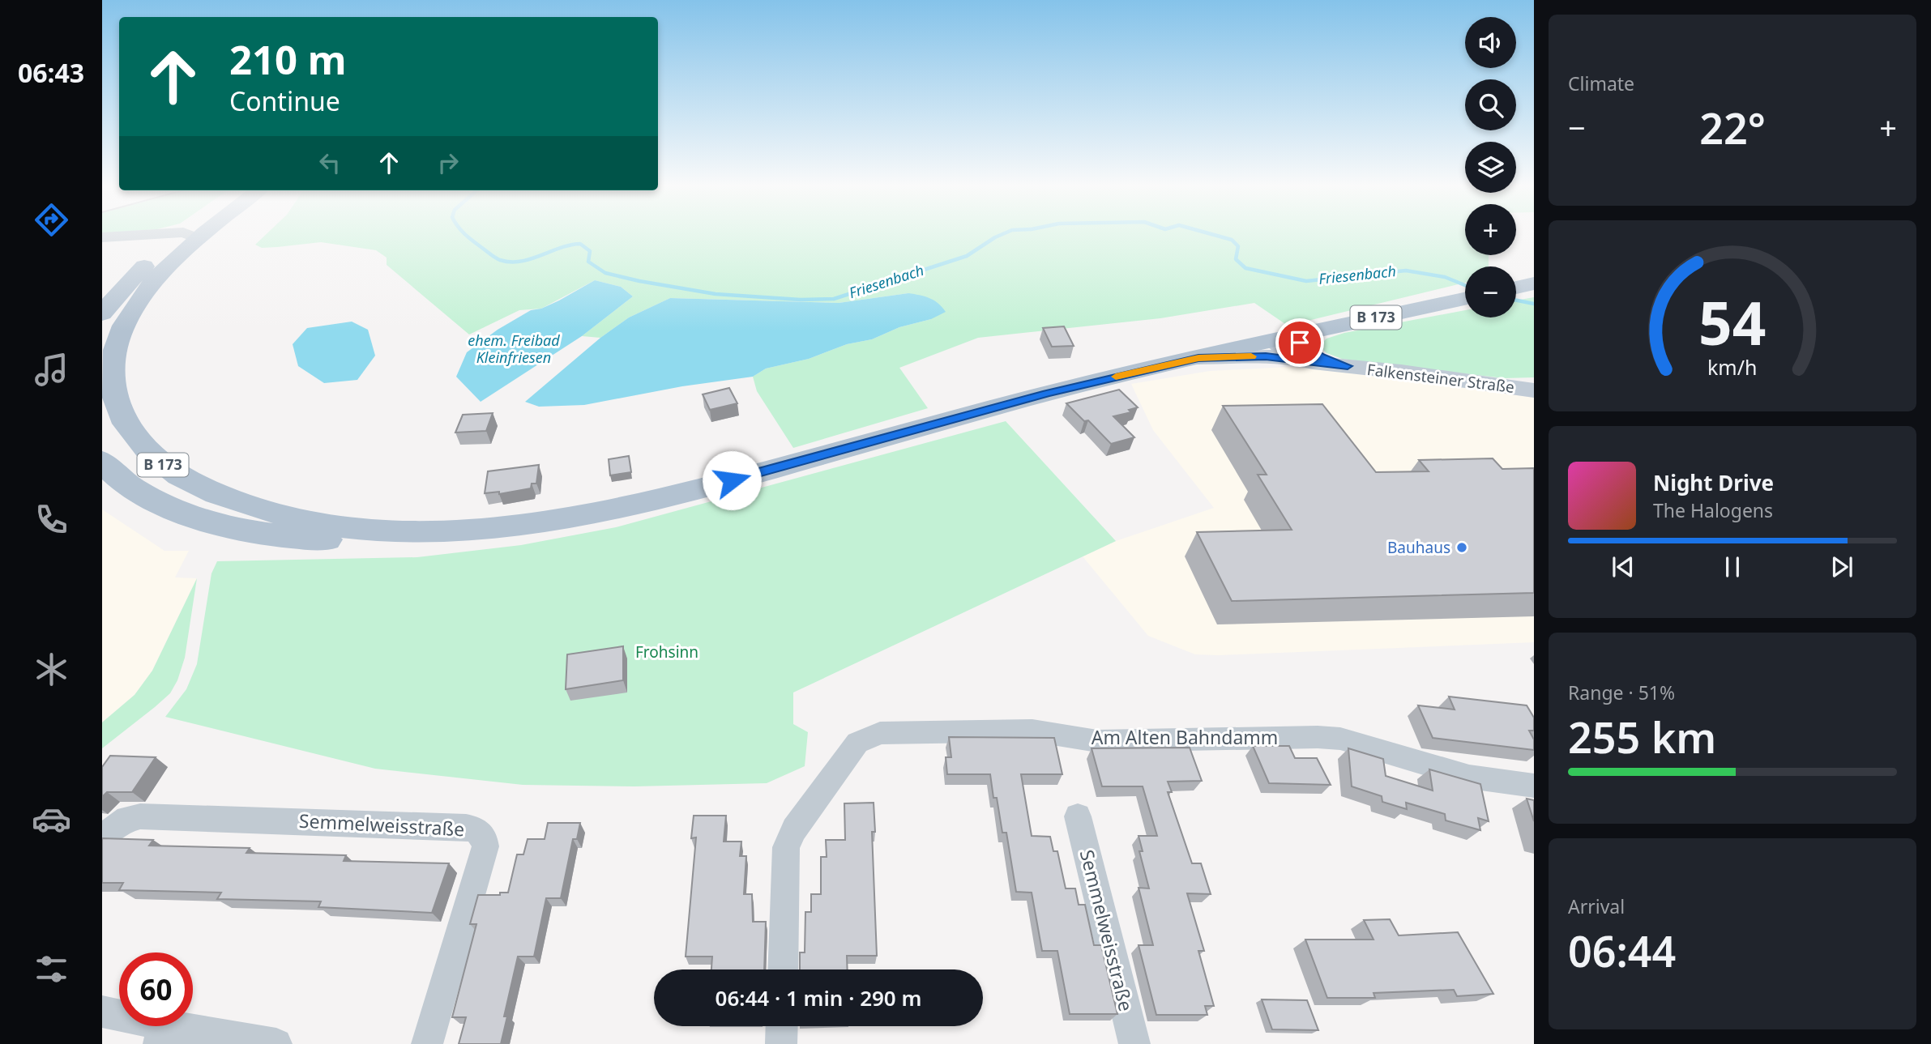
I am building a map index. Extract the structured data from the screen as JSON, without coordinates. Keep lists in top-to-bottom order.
{
  "streets": {
    "main road": ["B 173", "Falkensteiner Straße"],
    "street": ["Am Alten Bahndamm", "Semmelweisstraße"]
  },
  "crossings": [
    ["B 173", "Falkensteiner Straße"]
  ],
  "water": ["Friesenbach", "ehem. Freibad Kleinfriesen"],
  "parks": ["Frohsinn"],
  "places": ["Bauhaus"],
  "page": {
    "tabs": "06:43",
    "tile": [
      "Climate",
      ["Range · 51%", "255 km"],
      ["Arrival", "06:44"]
    ],
    "map_buttons": ["+", "−"],
    "turn": ["210 m", "Continue"],
    "heat": ["−", "22°", "+"],
    "song": ["Night Drive", "The Halogens"],
    "limit": "60",
    "trip": "06:44 · 1 min · 290 m",
    "gauge": ["54", "km/h"]
  }
}
